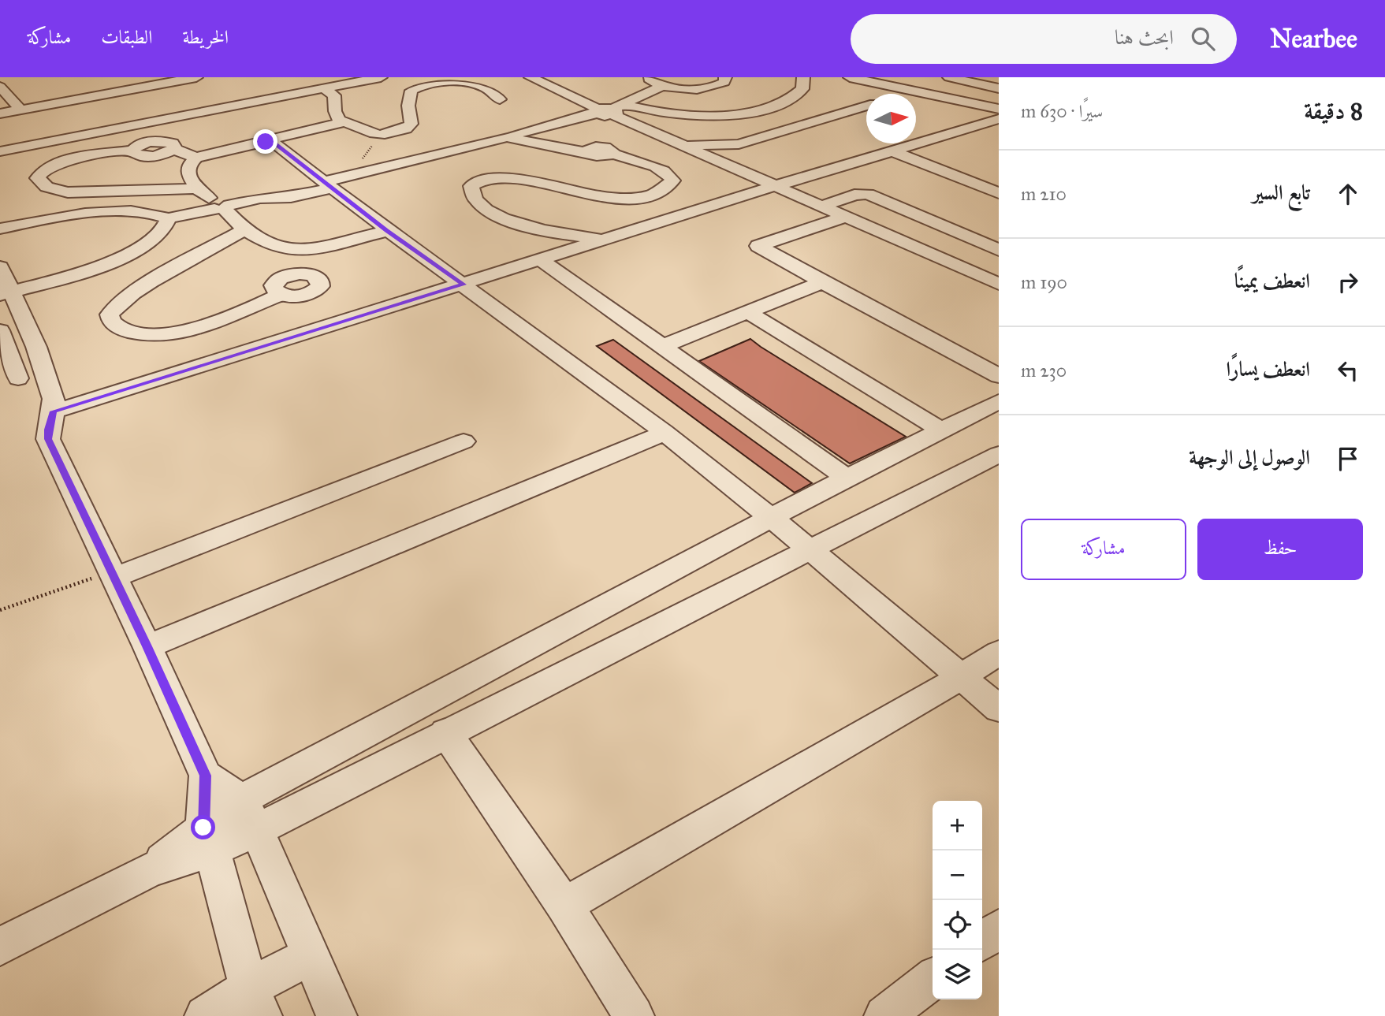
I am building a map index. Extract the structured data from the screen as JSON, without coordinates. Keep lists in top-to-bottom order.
{
  "north": "right",
  "page": {
    "header": "Nearbee",
    "search": "ابحث هنا",
    "nav": ["الخريطة", "الطبقات", "مشاركة"],
    "heading": ["8 دقيقة", "سيرًا · 630 m"],
    "list": [
      ["تابع السير", "210 m"],
      ["انعطف يمينًا", "190 m"],
      ["انعطف يسارًا", "230 m"],
      "الوصول إلى الوجهة"
    ],
    "buttons": ["حفظ", "مشاركة"],
    "map_buttons": ["+", "−"]
  }
}
